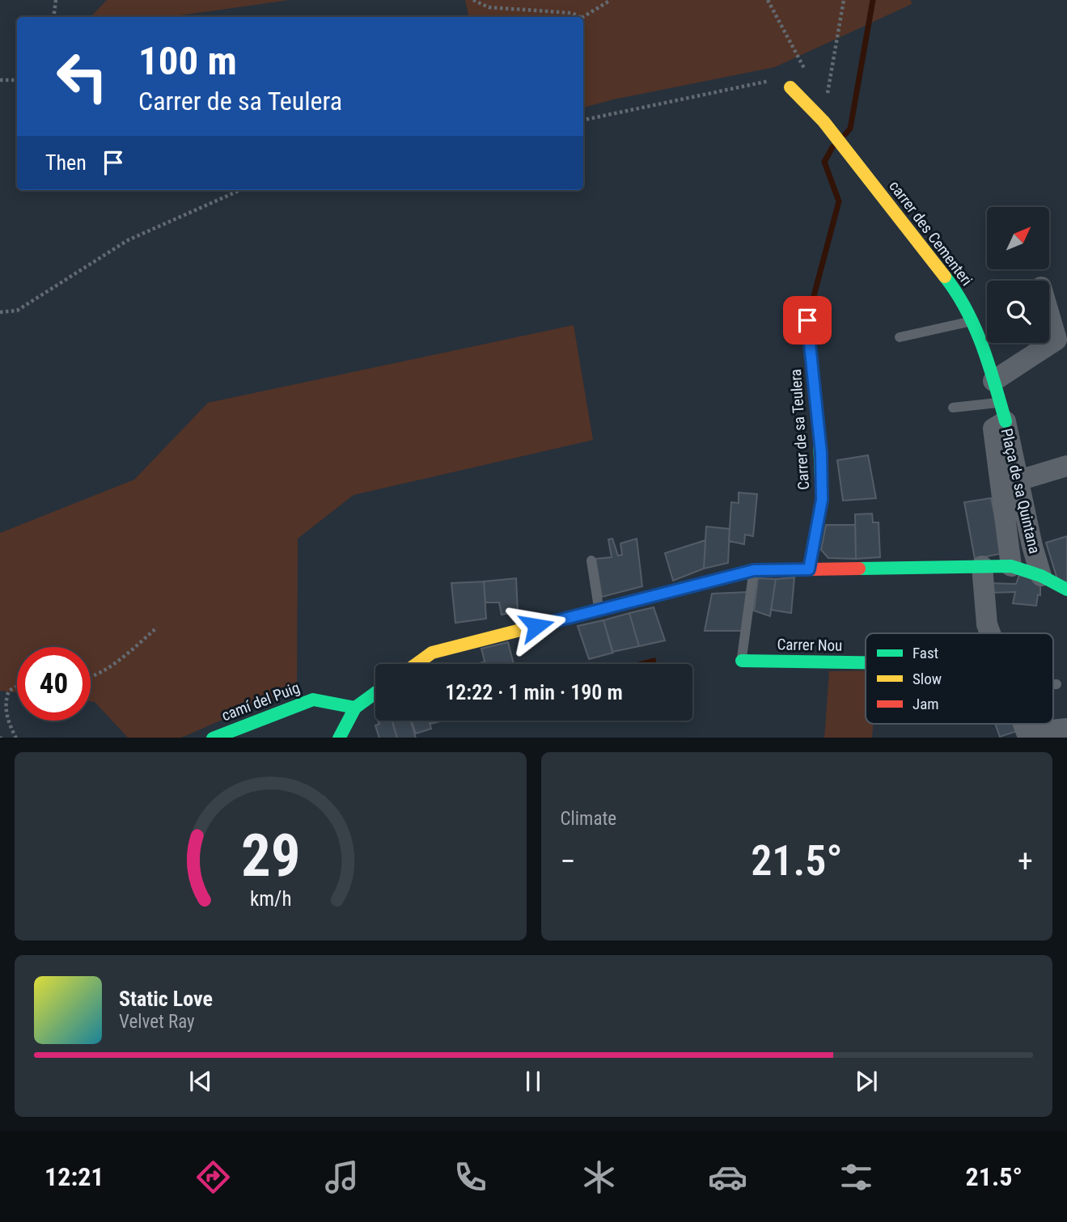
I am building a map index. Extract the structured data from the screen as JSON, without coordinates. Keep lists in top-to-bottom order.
{
  "streets": {
    "street": [
      "carrer des Cementeri",
      "Carrer de sa Teulera",
      "Plaça de sa Quintana",
      "Carrer Nou",
      "camí del Puig"
    ]
  },
  "crossings": [
    ["carrer des Cementeri", "Plaça de sa Quintana"]
  ],
  "legend": ["Fast", "Slow", "Jam"],
  "north": "top right",
  "page": {
    "turn": ["100 m", "Carrer de sa Teulera"],
    "then": "Then",
    "limit": "40",
    "trip": "12:22 · 1 min · 190 m",
    "tile": "Climate",
    "heat": ["−", "21.5°", "+"],
    "song": ["Static Love", "Velvet Ray"],
    "tabs": ["12:21", "21.5°"],
    "gauge": ["29", "km/h"]
  }
}
